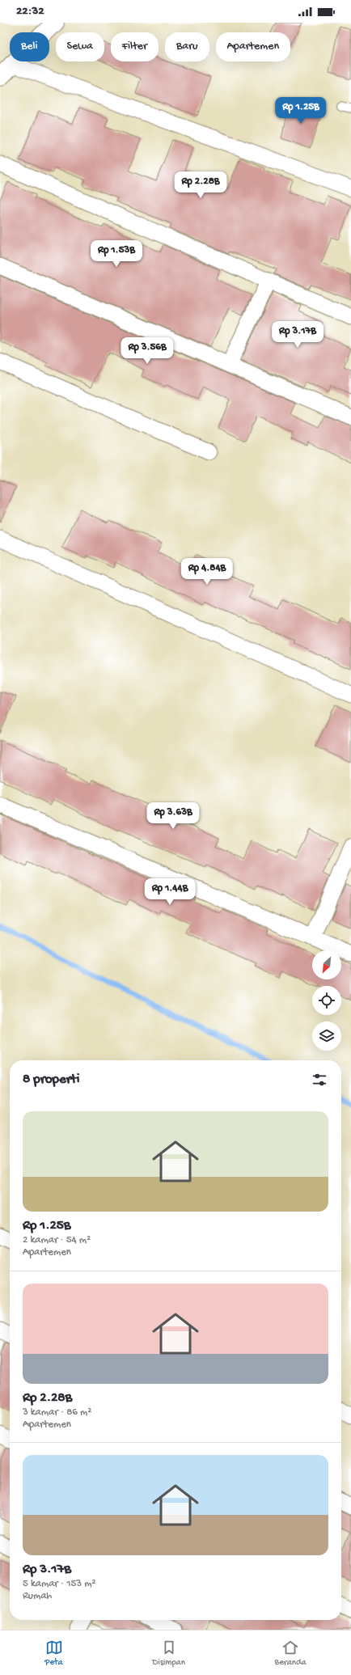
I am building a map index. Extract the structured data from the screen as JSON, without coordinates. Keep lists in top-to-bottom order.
{
  "north": "bottom left",
  "page": {
    "status": "22:32",
    "chip": [
      "Beli",
      "Sewa",
      "Filter",
      "Baru",
      "Apartemen"
    ],
    "price": [
      "Rp 1.25B",
      "Rp 2.28B",
      "Rp 1.53B",
      "Rp 3.17B",
      "Rp 3.56B",
      "Rp 4.84B",
      "Rp 3.63B",
      "Rp 1.44B"
    ],
    "heading": "8 properti",
    "list": [
      {
        "name": "Rp 1.25B",
        "note": "2 kamar · 54 m² · Apartemen"
      },
      {
        "name": "Rp 2.28B",
        "note": "3 kamar · 86 m² · Apartemen"
      },
      {
        "name": "Rp 3.17B",
        "note": "5 kamar · 153 m² · Rumah"
      }
    ],
    "tabs": ["Peta", "Disimpan", "Beranda"]
  }
}
